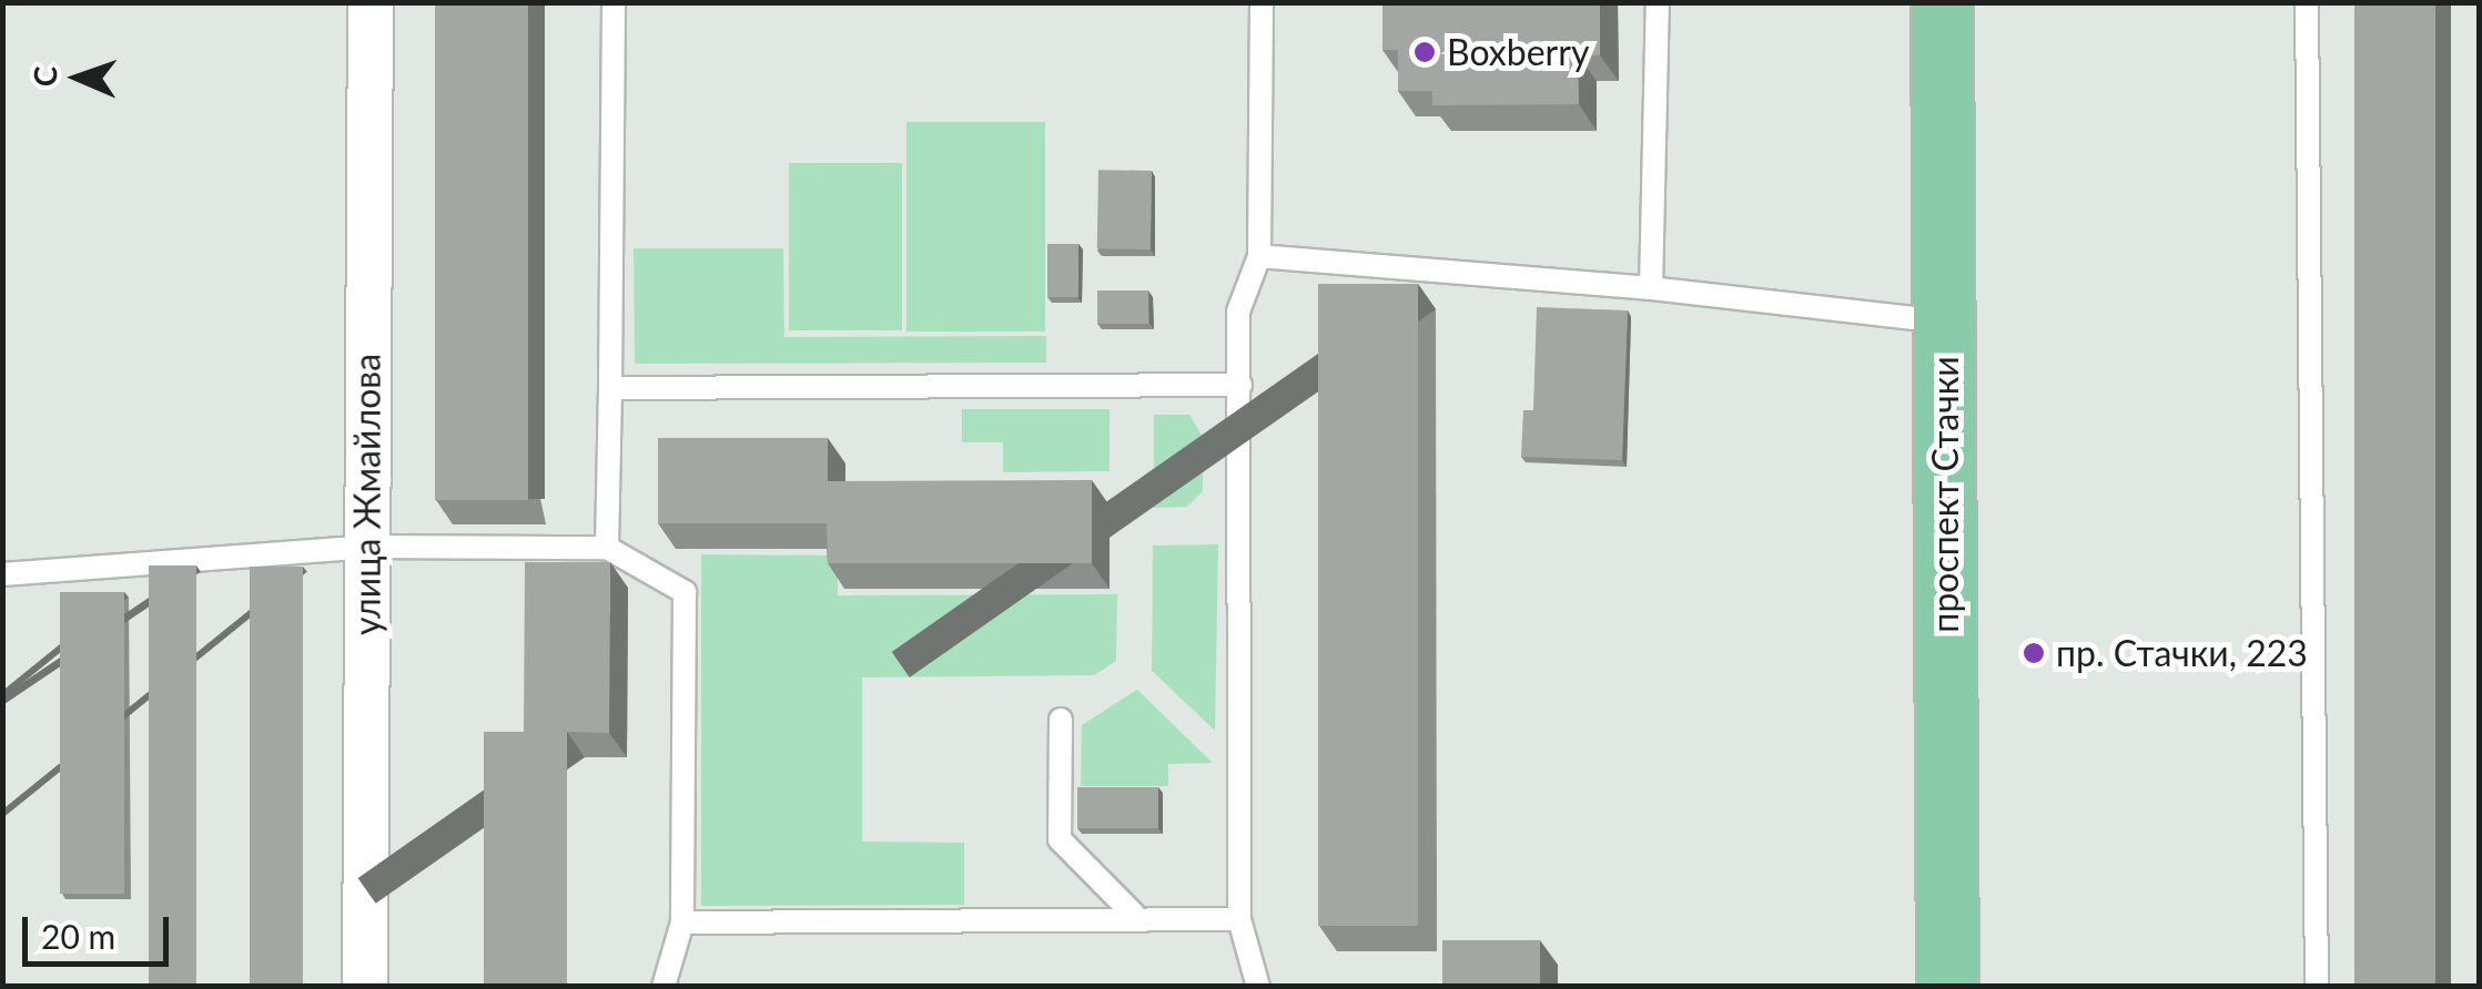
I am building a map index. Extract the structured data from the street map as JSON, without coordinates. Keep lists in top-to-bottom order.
{
  "streets": {
    "main road": ["проспект Стачки"],
    "street": ["улица Жмайлова"]
  },
  "places": ["Boxberry", "пр. Стачки, 223"],
  "scale_bar": "20 m",
  "north": "left"
}
